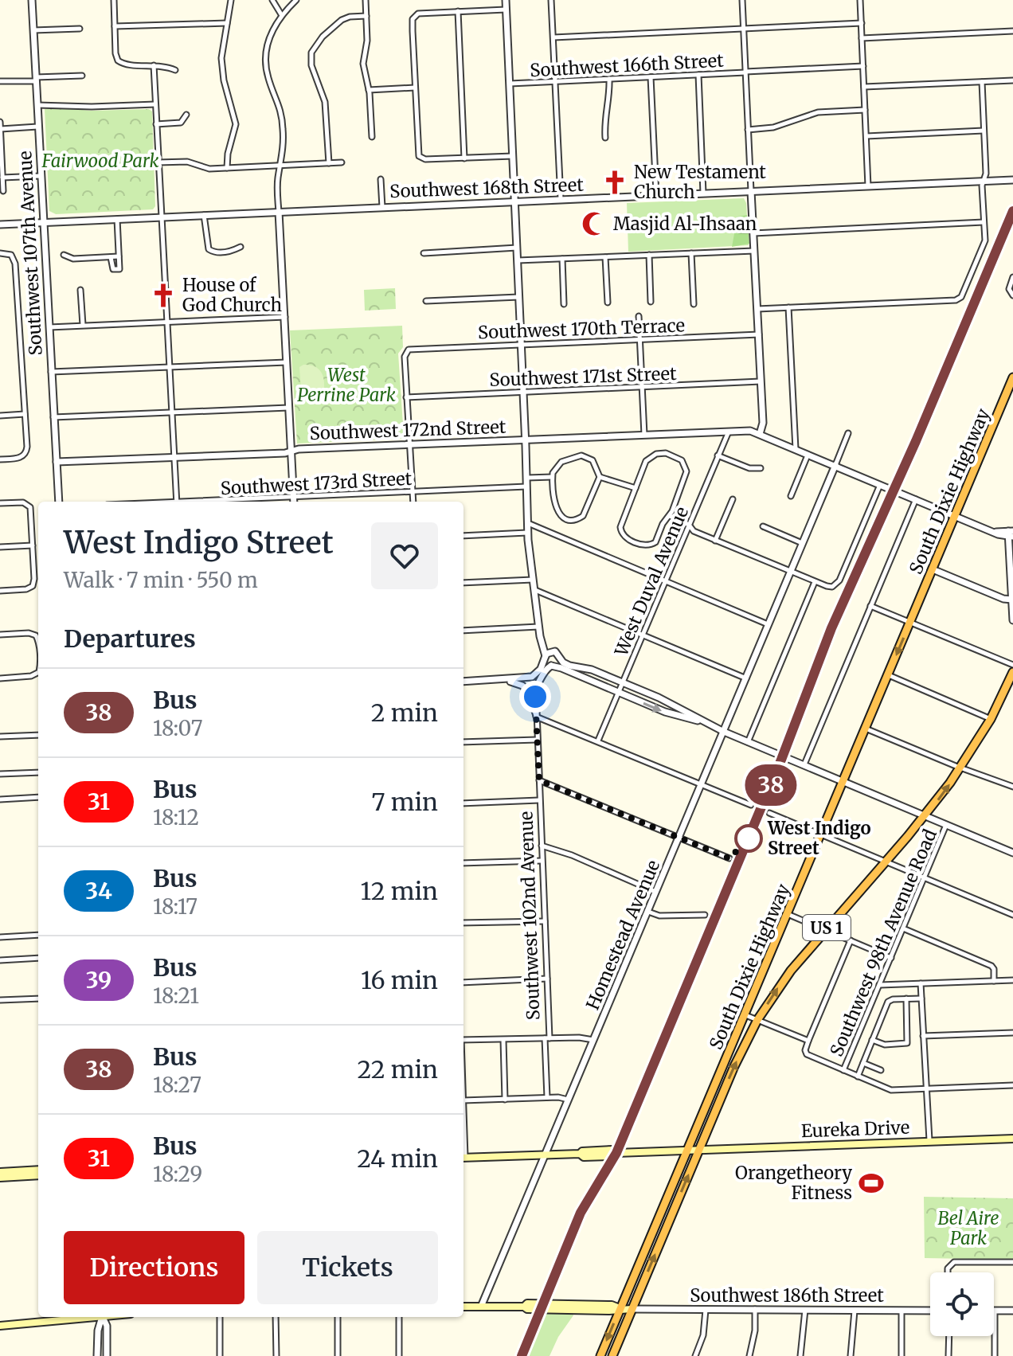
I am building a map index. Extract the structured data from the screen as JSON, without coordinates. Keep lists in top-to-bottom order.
{
  "streets": {
    "highway": ["South Dixie Highway", "US 1"],
    "main road": ["Eureka Drive"],
    "street": [
      "Southwest 166th Street",
      "Southwest 168th Street",
      "Southwest 107th Avenue",
      "Southwest 170th Terrace",
      "Southwest 171st Street",
      "Southwest 172nd Street",
      "Southwest 173rd Street",
      "West Duval Avenue",
      "Southwest 102nd Avenue",
      "Homestead Avenue",
      "Southwest 98th Avenue Road",
      "Southwest 186th Street"
    ]
  },
  "crossings": [
    ["Southwest 168th Street", "Southwest 107th Avenue"],
    ["Southwest 107th Avenue", "Southwest 172nd Street"],
    ["Southwest 170th Terrace", "Southwest 171st Street"],
    ["Southwest 172nd Street", "South Dixie Highway"],
    ["Southwest 172nd Street", "West Duval Avenue"],
    ["Southwest 172nd Street", "Homestead Avenue"],
    ["South Dixie Highway", "Eureka Drive"],
    ["South Dixie Highway", "Southwest 186th Street"],
    ["Homestead Avenue", "Eureka Drive"]
  ],
  "parks": ["Fairwood Park", "West Perrine Park", "Bel Aire Park"],
  "places": {
    "church": ["New Testament Church", "House of God Church"],
    "mosque": ["Masjid Al-Ihsaan"],
    "other": ["West Indigo Street"],
    "sports": ["Orangetheory Fitness"]
  },
  "lines": ["bus line 38"],
  "page": {
    "on_map": "38",
    "heading": [
      ["West Indigo Street", "Walk · 7 min · 550 m"],
      "Departures"
    ],
    "list": [
      {
        "mark": "38",
        "name": "Bus",
        "note": "18:07",
        "value": "2 min"
      },
      {
        "mark": "31",
        "name": "Bus",
        "note": "18:12",
        "value": "7 min"
      },
      {
        "mark": "34",
        "name": "Bus",
        "note": "18:17",
        "value": "12 min"
      },
      {
        "mark": "39",
        "name": "Bus",
        "note": "18:21",
        "value": "16 min"
      },
      {
        "mark": "38",
        "name": "Bus",
        "note": "18:27",
        "value": "22 min"
      },
      {
        "mark": "31",
        "name": "Bus",
        "note": "18:29",
        "value": "24 min"
      }
    ],
    "buttons": ["Directions", "Tickets"]
  }
}
